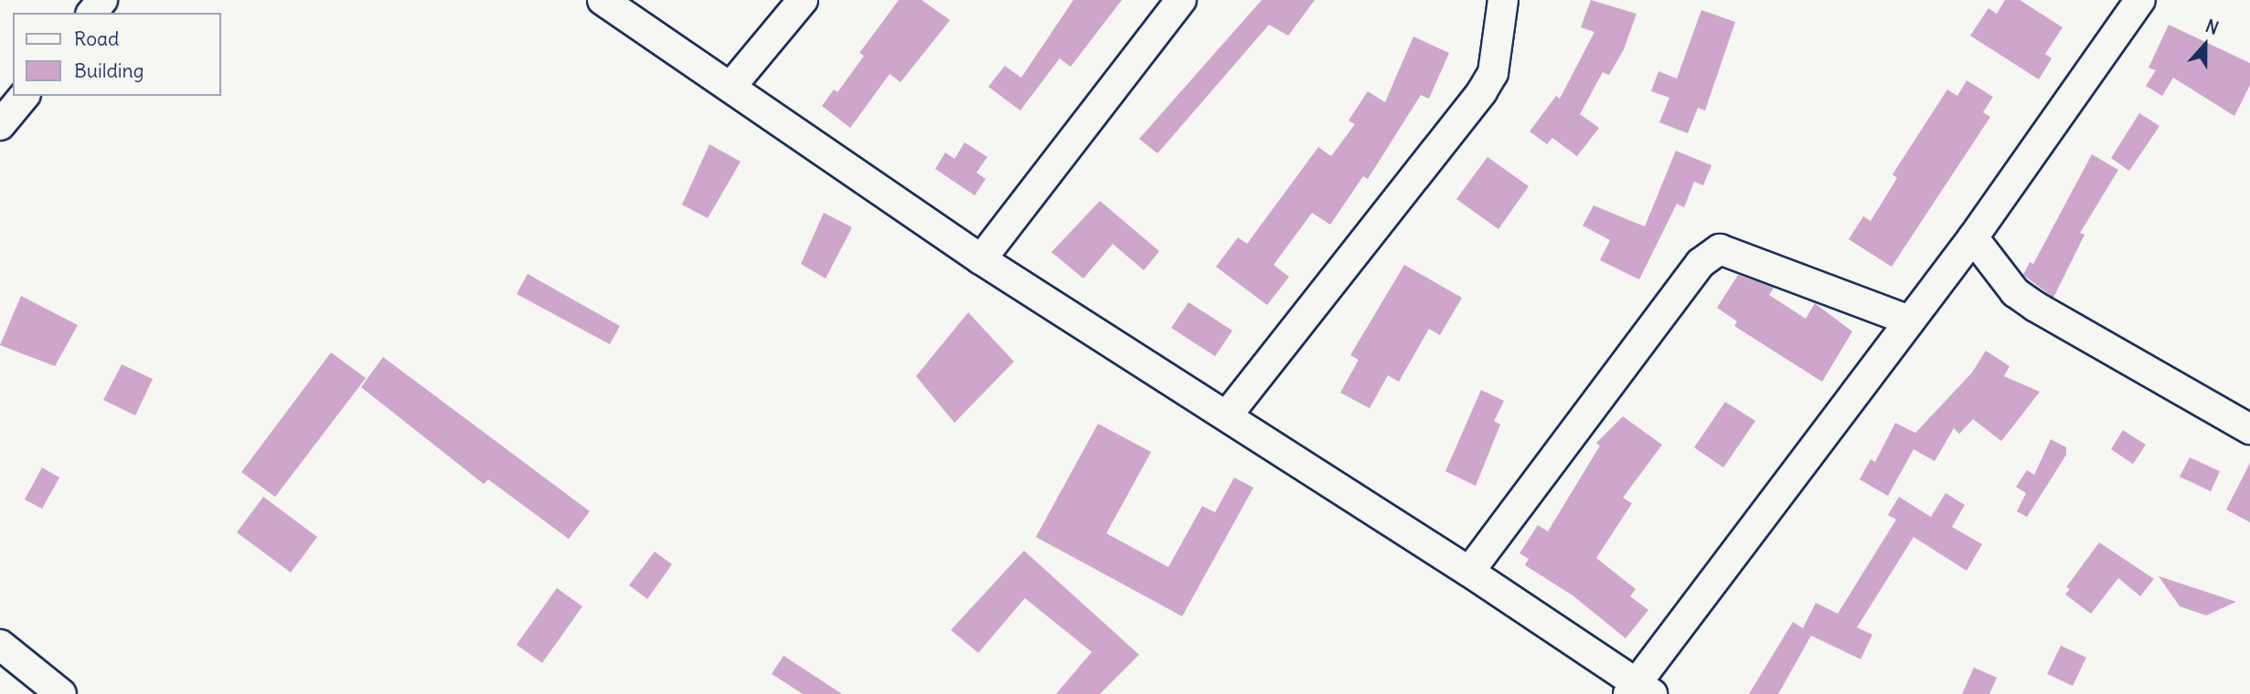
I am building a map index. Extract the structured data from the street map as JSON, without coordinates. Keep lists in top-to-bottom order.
{
  "legend": ["Road", "Building"],
  "north": "top"
}
